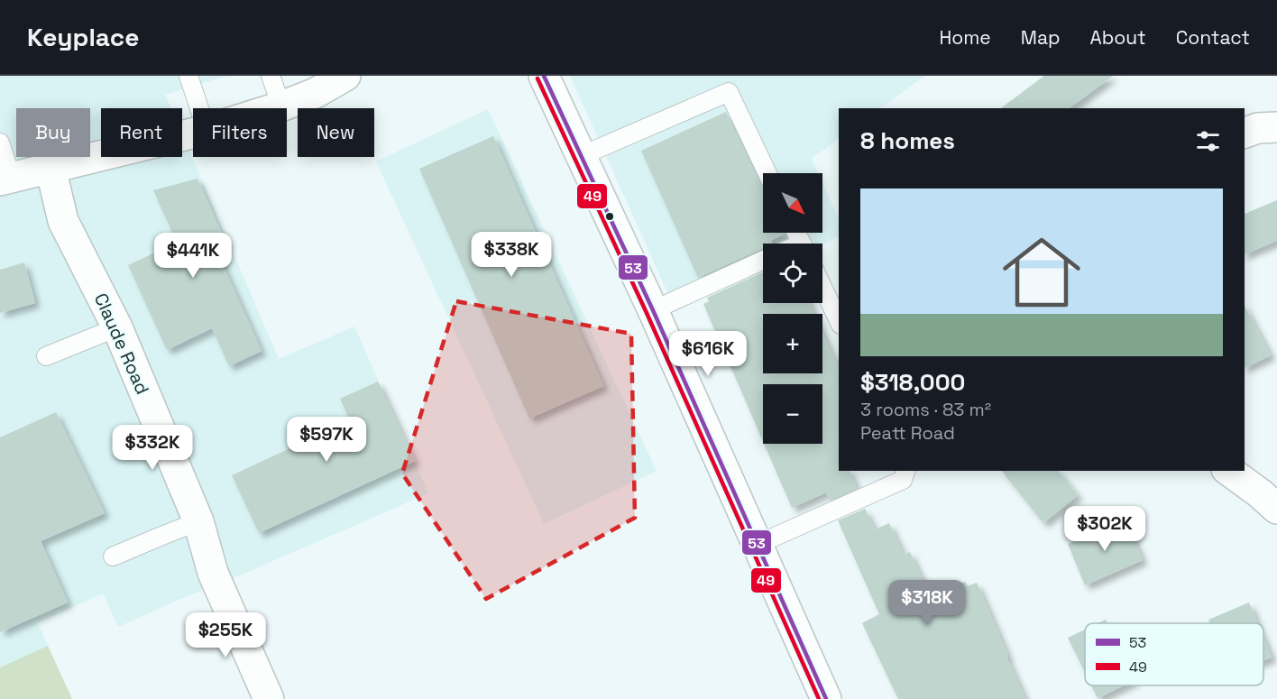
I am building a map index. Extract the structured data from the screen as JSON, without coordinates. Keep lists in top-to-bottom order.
{
  "streets": {
    "street": ["Claude Road"]
  },
  "lines": ["transit line 53", "transit line 49"],
  "legend": ["53", "49"],
  "north": "bottom right",
  "page": {
    "header": "Keyplace",
    "nav": [
      "Home",
      "Map",
      "About",
      "Contact"
    ],
    "chip": [
      "Buy",
      "Rent",
      "Filters",
      "New"
    ],
    "heading": "8 homes",
    "map_buttons": ["+", "−"],
    "list": [
      {
        "name": "$318,000",
        "note": "3 rooms · 83 m² · Peatt Road"
      }
    ],
    "price": [
      "$338K",
      "$441K",
      "$616K",
      "$597K",
      "$332K",
      "$302K",
      "$318K",
      "$255K"
    ]
  }
}
